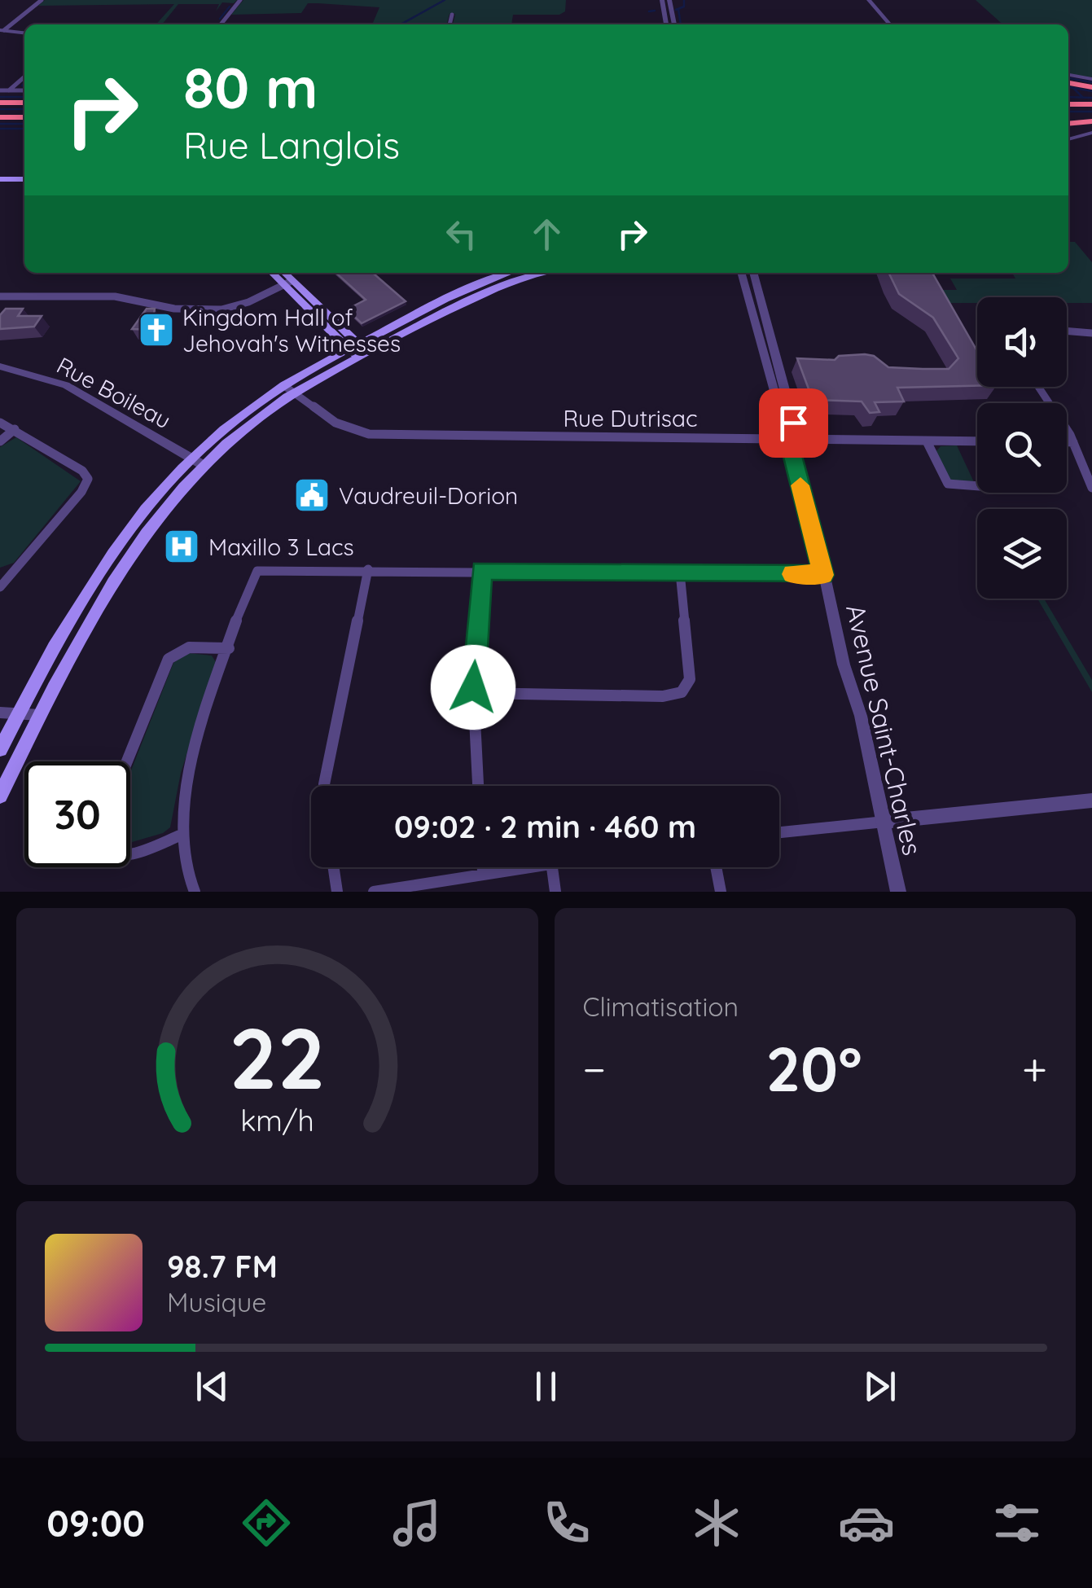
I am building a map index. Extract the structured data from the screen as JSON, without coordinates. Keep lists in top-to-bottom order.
{
  "streets": {
    "street": ["Rue Boileau", "Rue Dutrisac", "Avenue Saint-Charles"]
  },
  "crossings": [
    ["Rue Dutrisac", "Avenue Saint-Charles"]
  ],
  "places": {
    "church": ["Kingdom Hall of Jehovah's Witnesses"],
    "public building": ["Vaudreuil-Dorion"],
    "hospital": ["Maxillo 3 Lacs"]
  },
  "page": {
    "turn": ["80 m", "Rue Langlois"],
    "limit": "30",
    "trip": "09:02 · 2 min · 460 m",
    "tile": "Climatisation",
    "heat": ["−", "20°", "+"],
    "song": ["98.7 FM", "Musique"],
    "tabs": "09:00",
    "gauge": ["22", "km/h"]
  }
}
